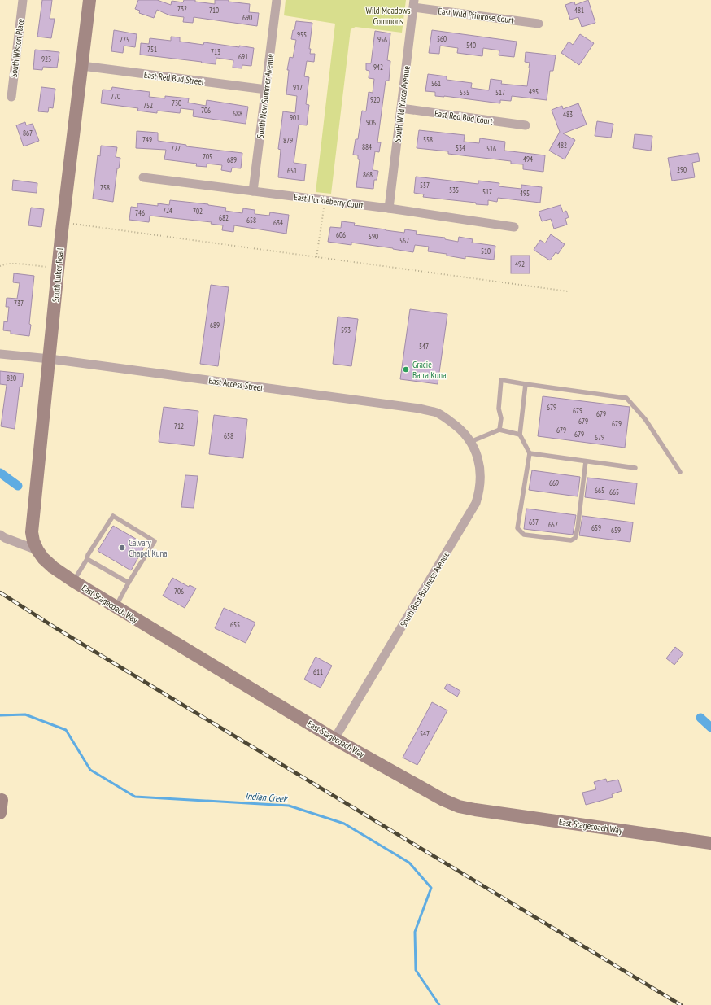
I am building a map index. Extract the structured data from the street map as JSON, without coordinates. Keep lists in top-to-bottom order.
{
  "streets": {
    "street": [
      "East Wild Primrose Court",
      "South Wiston Place",
      "East Red Bud Street",
      "South New Summer Avenue",
      "South Wild Yucca Avenue",
      "East Red Bud Court",
      "East Huckleberry Court",
      "South Luker Road",
      "East Access Street",
      "South Best Business Avenue",
      "East Stagecoach Way"
    ]
  },
  "crossings": [
    ["East Wild Primrose Court", "South Wild Yucca Avenue"],
    ["East Red Bud Street", "South New Summer Avenue"],
    ["East Red Bud Street", "South Luker Road"],
    ["South New Summer Avenue", "East Huckleberry Court"],
    ["South Wild Yucca Avenue", "East Red Bud Court"],
    ["South Wild Yucca Avenue", "East Huckleberry Court"],
    ["South Luker Road", "East Access Street"],
    ["South Luker Road", "East Stagecoach Way"],
    ["East Access Street", "South Best Business Avenue"],
    ["South Best Business Avenue", "East Stagecoach Way"]
  ],
  "water": ["Indian Creek"],
  "parks": ["Wild Meadows Commons"],
  "places": ["Gracie Barra Kuna", "Calvary Chapel Kuna"],
  "house_numbers": [
    "732",
    "710",
    "481",
    "690",
    "955",
    "560",
    "775",
    "956",
    "540",
    "751",
    "713",
    "691",
    "923",
    "942",
    "561",
    "917",
    "495",
    "535",
    "517",
    "770",
    "920",
    "730",
    "752",
    "706",
    "688",
    "483",
    "901",
    "906",
    "867",
    "749",
    "558",
    "879",
    "482",
    "884",
    "534",
    "727",
    "516",
    "705",
    "494",
    "689",
    "290",
    "651",
    "868",
    "557",
    "758",
    "535",
    "517",
    "495",
    "724",
    "702",
    "746",
    "682",
    "658",
    "634",
    "606",
    "590",
    "562",
    "510",
    "492",
    "737",
    "689",
    "593",
    "547",
    "820",
    "679",
    "679",
    "679",
    "679",
    "679",
    "712",
    "679",
    "679",
    "658",
    "679",
    "669",
    "665",
    "665",
    "657",
    "657",
    "659",
    "659",
    "706",
    "655",
    "611",
    "547"
  ]
}
